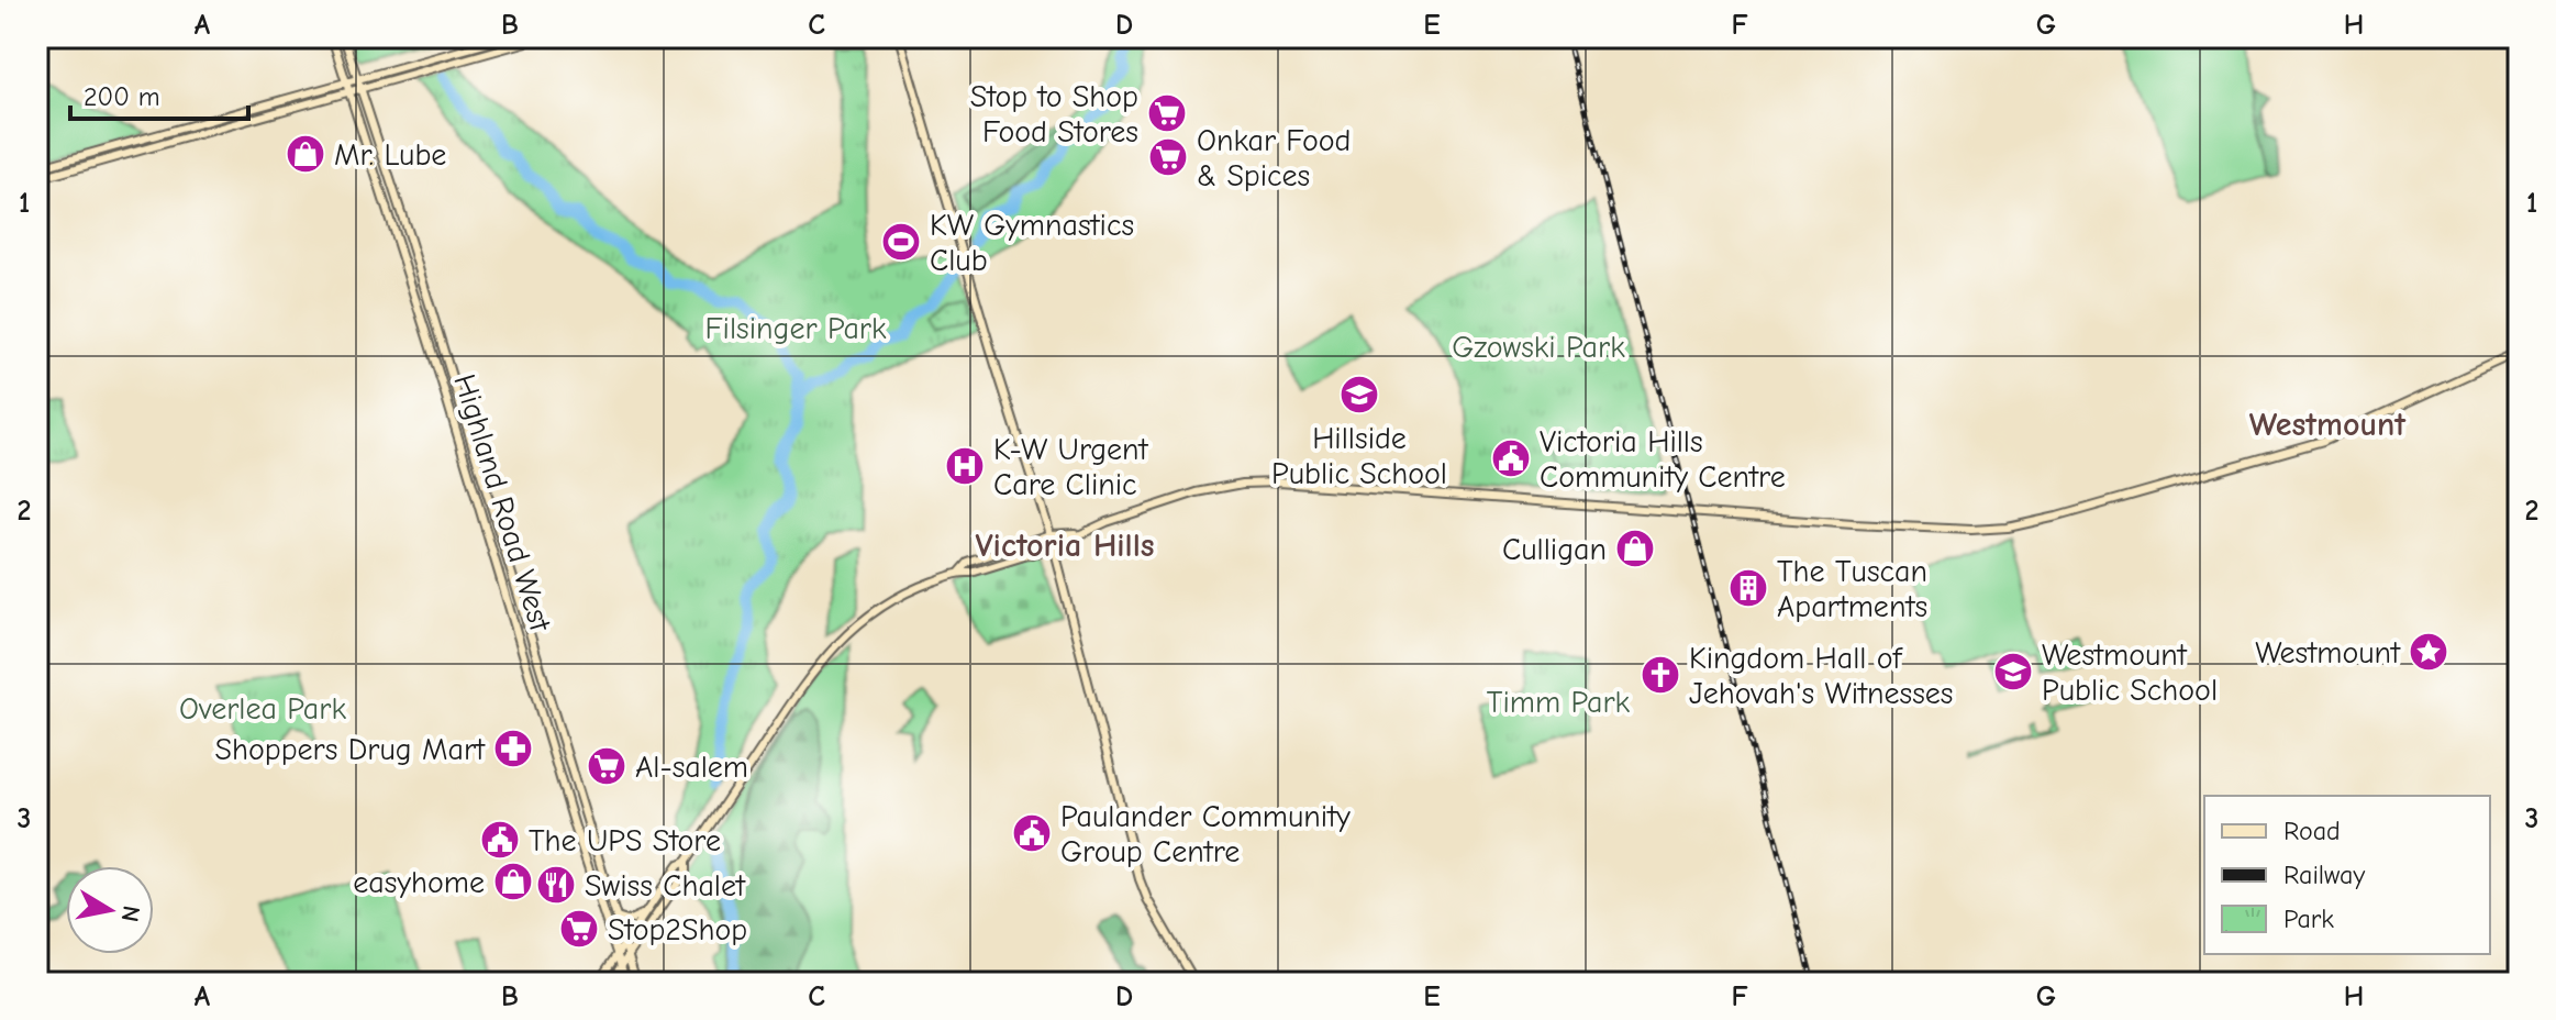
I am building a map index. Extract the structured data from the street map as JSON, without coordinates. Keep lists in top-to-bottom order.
{
  "streets": {
    "main road": ["Highland Road West"]
  },
  "districts": ["Westmount", "Victoria Hills"],
  "parks": [
    "Filsinger Park",
    "Gzowski Park",
    "Timm Park",
    "Overlea Park"
  ],
  "places": {
    "supermarket": [
      "Stop to Shop Food Stores",
      "Onkar Food & Spices",
      "Al-salem",
      "Stop2Shop"
    ],
    "shop": ["Mr. Lube", "Culligan", "easyhome"],
    "sports": ["KW Gymnastics Club"],
    "school or university": ["Hillside Public School", "Westmount Public School"],
    "public building": ["Victoria Hills Community Centre", "Paulander Community Group Centre", "The UPS Store"],
    "hospital": ["K-W Urgent Care Clinic"],
    "building": ["The Tuscan Apartments"],
    "place": ["Westmount"],
    "church": ["Kingdom Hall of Jehovah's Witnesses"],
    "pharmacy": ["Shoppers Drug Mart"],
    "restaurant": ["Swiss Chalet"]
  },
  "legend": ["Road", "Railway", "Park"],
  "scale_bar": "200 m",
  "north": "right",
  "grid": {
    "columns": [
      "A",
      "B",
      "C",
      "D",
      "E",
      "F",
      "G",
      "H"
    ],
    "rows": ["1", "2", "3"]
  }
}
